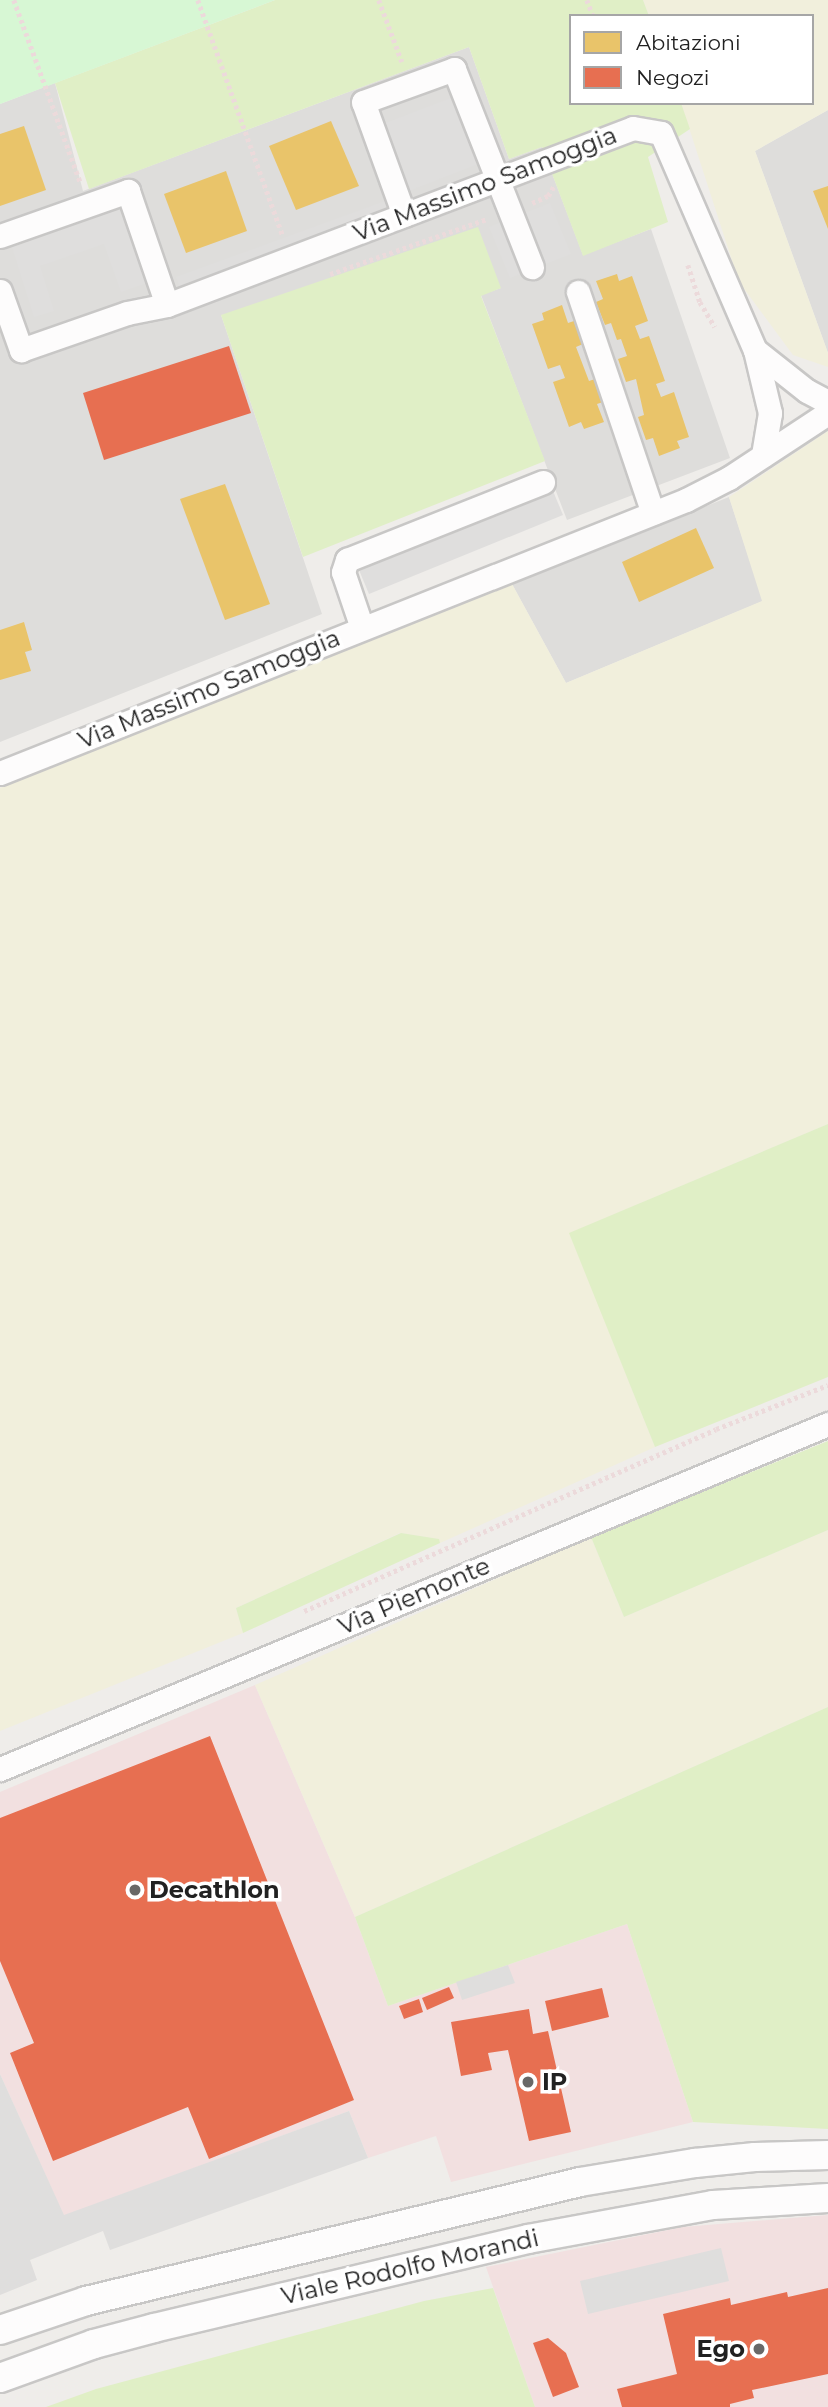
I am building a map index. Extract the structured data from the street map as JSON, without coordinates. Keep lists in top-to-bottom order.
{
  "streets": {
    "street": ["Via Massimo Samoggia", "Via Piemonte", "Viale Rodolfo Morandi"]
  },
  "places": ["Decathlon", "IP", "Ego"],
  "legend": ["Abitazioni", "Negozi"]
}
